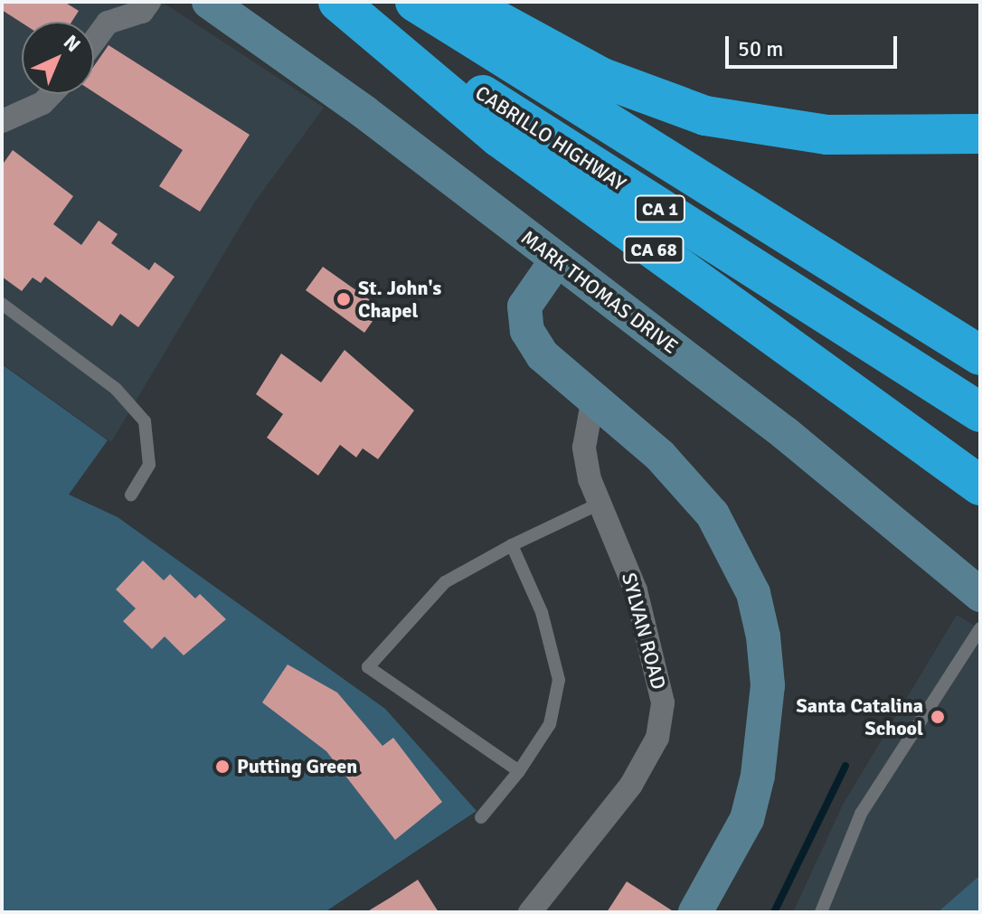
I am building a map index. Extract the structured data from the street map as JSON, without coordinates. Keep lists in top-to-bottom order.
{
  "streets": {
    "highway": ["CABRILLO HIGHWAY", "CA 1", "CA 68"],
    "street": ["MARK THOMAS DRIVE", "SYLVAN ROAD"]
  },
  "crossings": [
    ["CABRILLO HIGHWAY", "CA 68"]
  ],
  "places": ["St. John's Chapel", "Santa Catalina School", "Putting Green"],
  "scale_bar": "50 m",
  "north": "top right"
}
